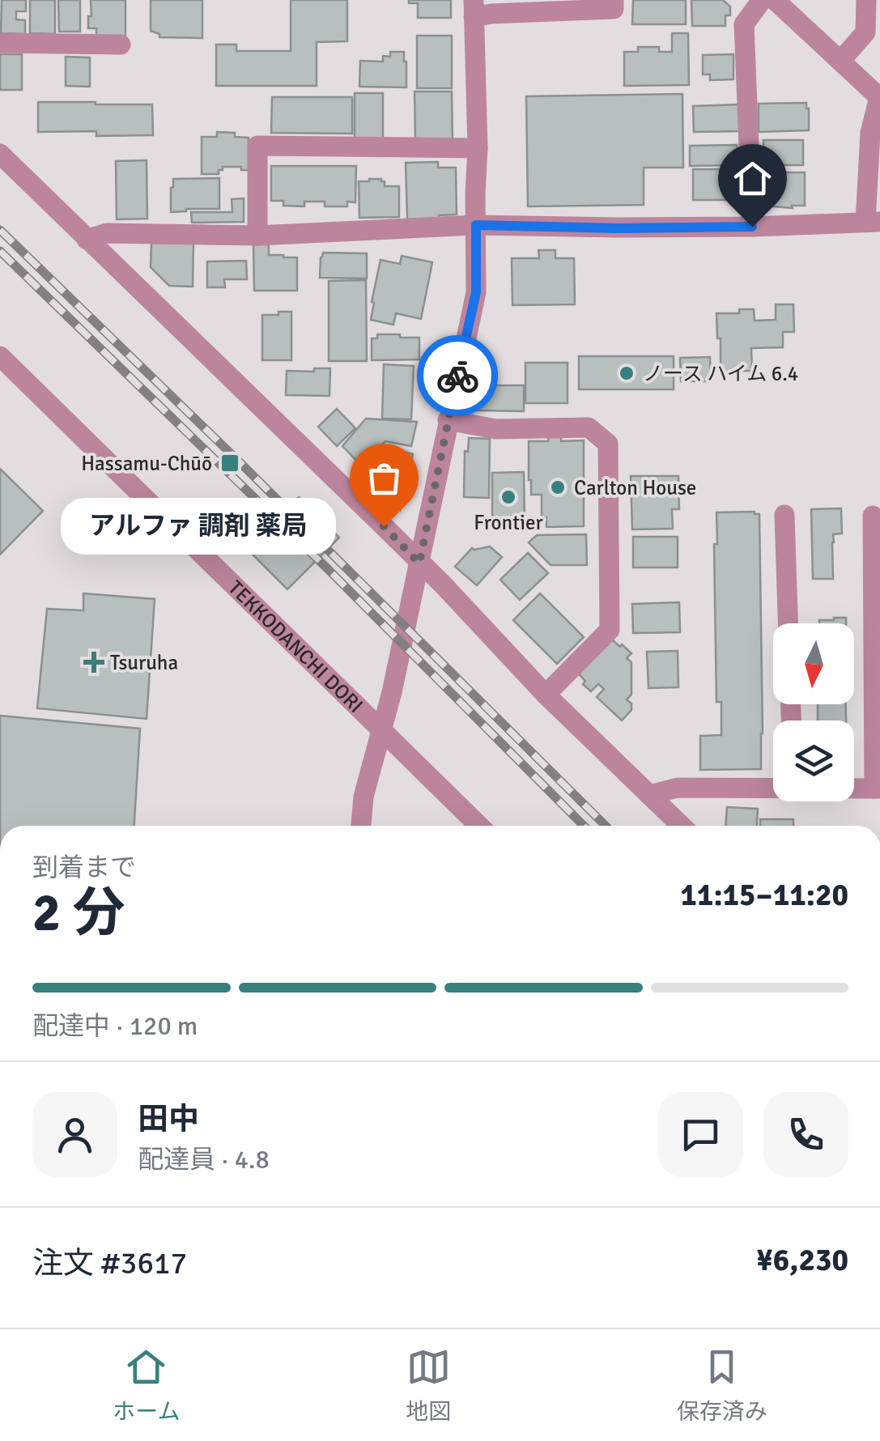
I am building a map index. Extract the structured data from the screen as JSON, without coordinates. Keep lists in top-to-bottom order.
{
  "streets": {
    "street": ["TEKKODANCHI DORI"]
  },
  "places": {
    "other": [
      "ノース ハイム 6.4",
      "Carlton House",
      "Frontier",
      "アルファ 調剤 薬局"
    ],
    "transit": ["Hassamu-Chūō"],
    "health": ["Tsuruha"]
  },
  "north": "bottom",
  "page": {
    "bubble": "アルファ 調剤 薬局",
    "heading": ["2 分", "到着まで", "11:15–11:20"],
    "panel": [
      "田中",
      "配達員 · 4.8",
      "注文 #3617",
      "¥6,230"
    ],
    "bar": "配達中 · 120 m",
    "tabs": ["ホーム", "地図", "保存済み"]
  }
}
